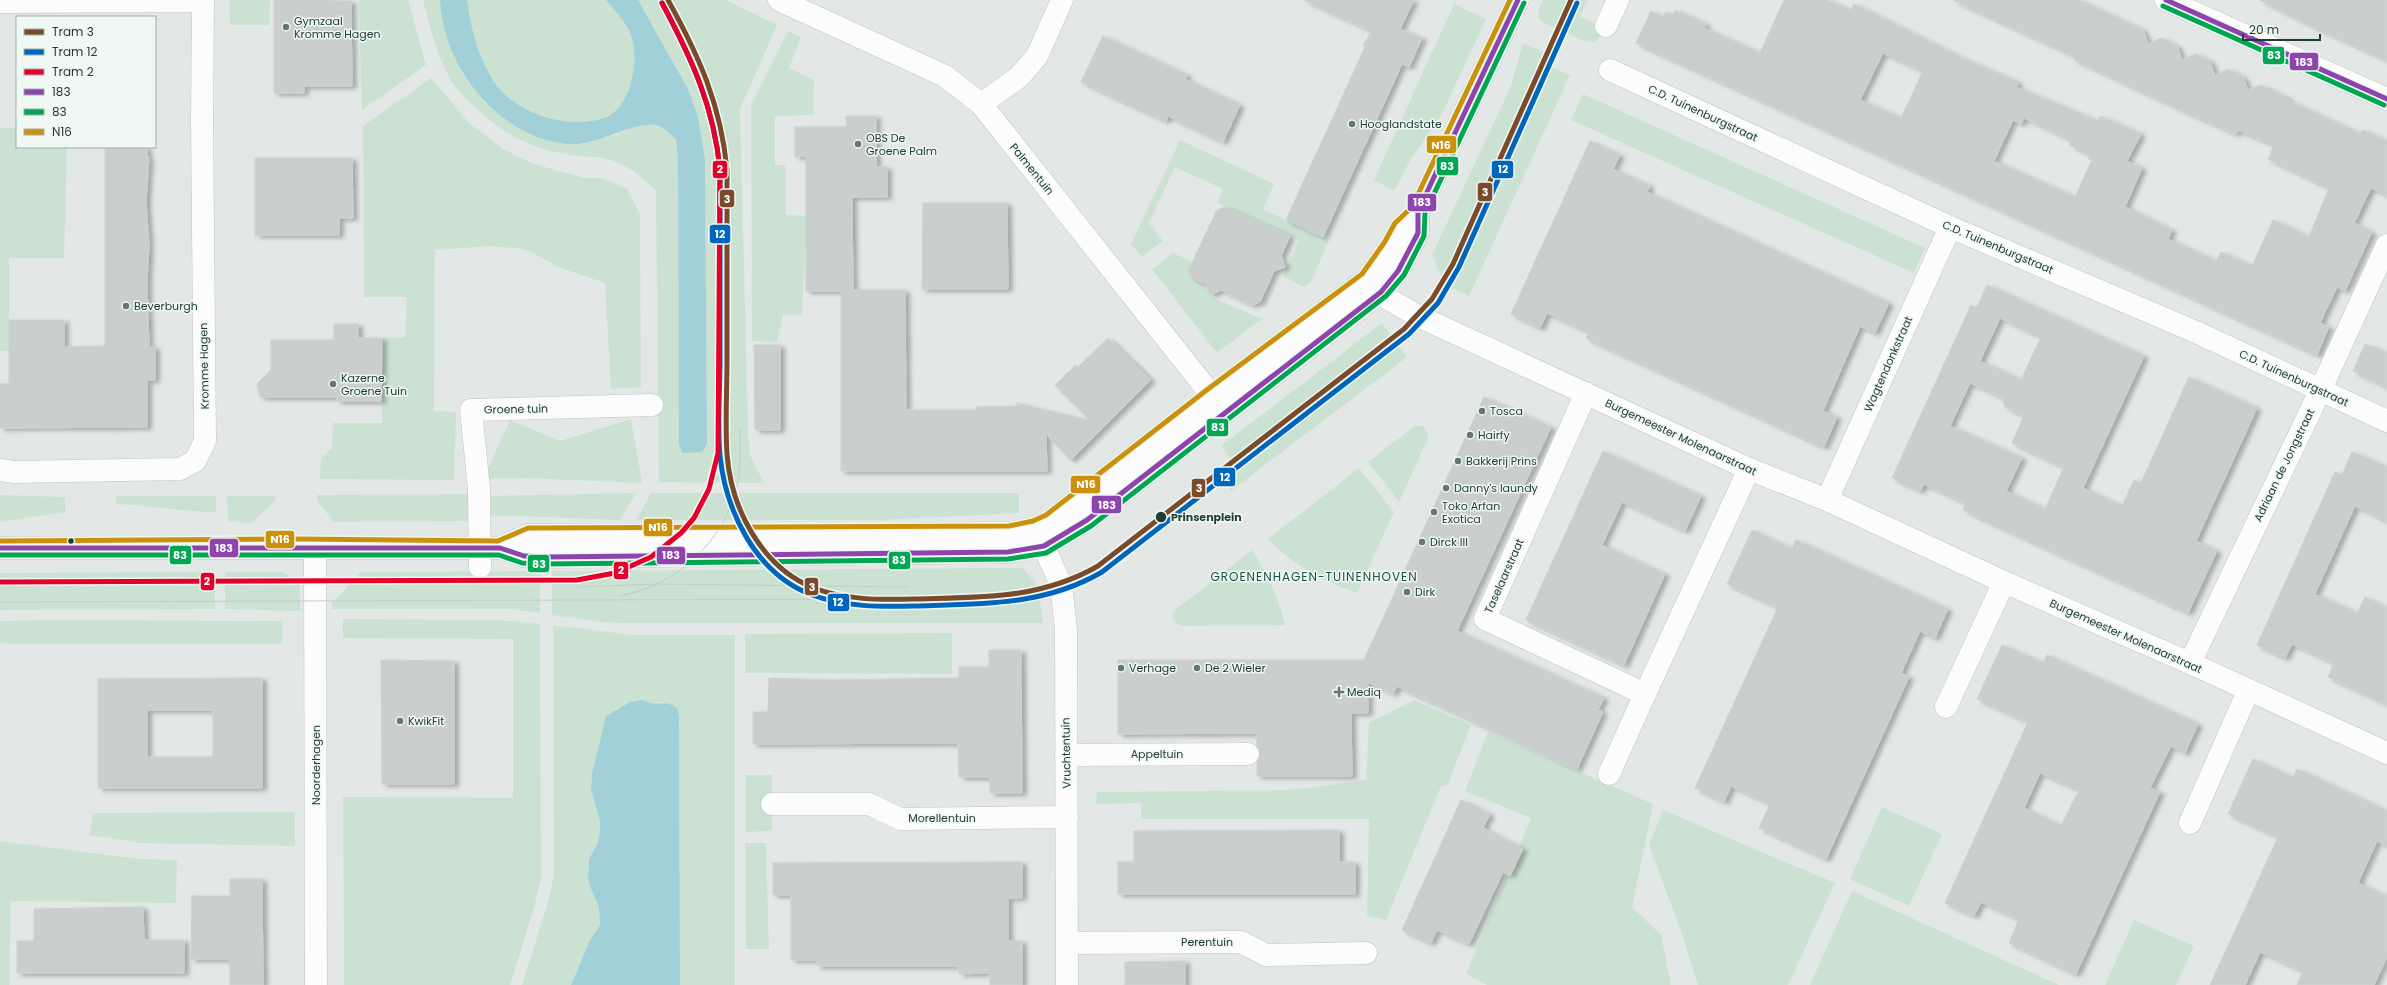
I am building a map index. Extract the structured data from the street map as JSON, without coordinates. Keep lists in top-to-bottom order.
{
  "streets": {
    "street": [
      "C.D. Tuinenburgstraat",
      "Palmentuin",
      "Wagtendonkstraat",
      "Kromme Hagen",
      "Groene tuin",
      "Burgemeester Molenaarstraat",
      "Adriaan de Jongstraat",
      "Taselaarstraat",
      "Vruchtentuin",
      "Appeltuin",
      "Noorderhagen",
      "Morellentuin",
      "Perentuin"
    ]
  },
  "crossings": [
    ["C.D. Tuinenburgstraat", "Wagtendonkstraat"],
    ["C.D. Tuinenburgstraat", "Adriaan de Jongstraat"],
    ["Wagtendonkstraat", "Burgemeester Molenaarstraat"],
    ["Burgemeester Molenaarstraat", "Adriaan de Jongstraat"],
    ["Burgemeester Molenaarstraat", "Taselaarstraat"],
    ["Vruchtentuin", "Appeltuin"],
    ["Vruchtentuin", "Morellentuin"],
    ["Vruchtentuin", "Perentuin"]
  ],
  "districts": ["GROENENHAGEN-TUINENHOVEN"],
  "places": {
    "other": [
      "Gymzaal Kromme Hagen",
      "Hooglandstate",
      "OBS De Groene Palm",
      "Beverburgh",
      "Kazerne Groene Tuin",
      "Tosca",
      "Hairfy",
      "Bakkerij Prins",
      "Danny's laundy",
      "Toko Arfan Exotica",
      "Prinsenplein",
      "Dirck III",
      "Dirk",
      "Verhage",
      "De 2 Wieler",
      "KwikFit"
    ],
    "health": ["Mediq"]
  },
  "lines": [
    "tram line 3",
    "transit line 183",
    "transit line N16",
    "tram line 12",
    "tram line 2",
    "transit line 83"
  ],
  "legend": [
    "Tram 3",
    "Tram 12",
    "Tram 2",
    "183",
    "83",
    "N16"
  ],
  "scale_bar": "20 m"
}
